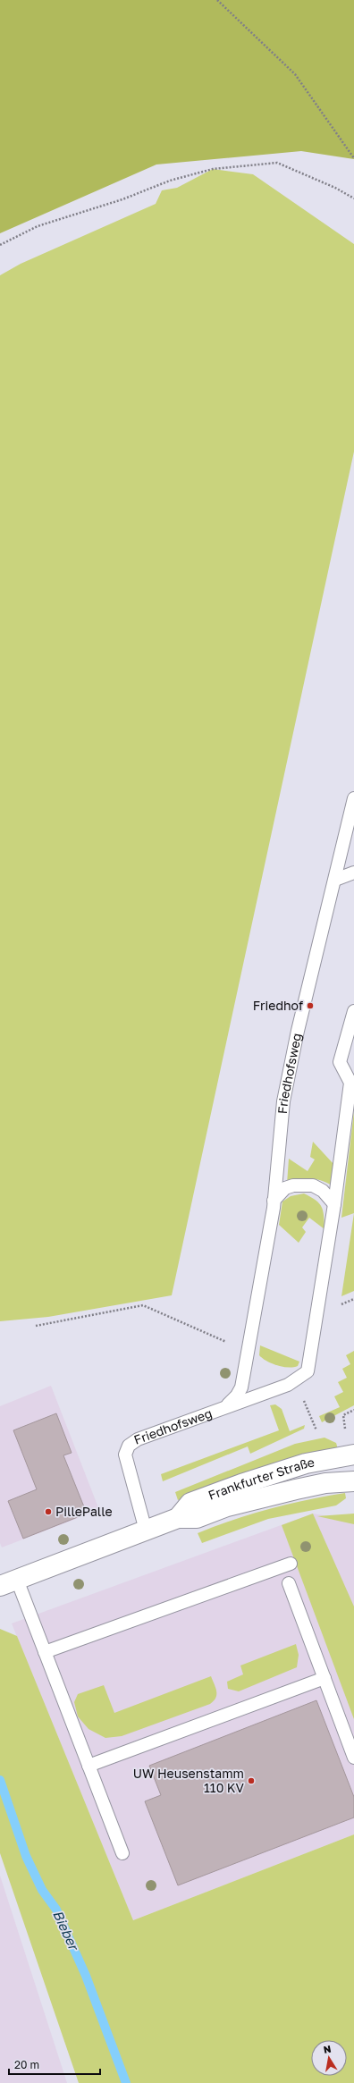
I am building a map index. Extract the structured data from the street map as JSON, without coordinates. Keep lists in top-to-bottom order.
{
  "streets": {
    "street": ["Frankfurter Straße"],
    "lane": ["Friedhofsweg"]
  },
  "crossings": [
    ["Friedhofsweg", "Frankfurter Straße"]
  ],
  "water": ["Bieber"],
  "places": ["Friedhof", "PillePalle", "UW Heusenstamm 110 KV"],
  "scale_bar": "20 m",
  "north": "top"
}
